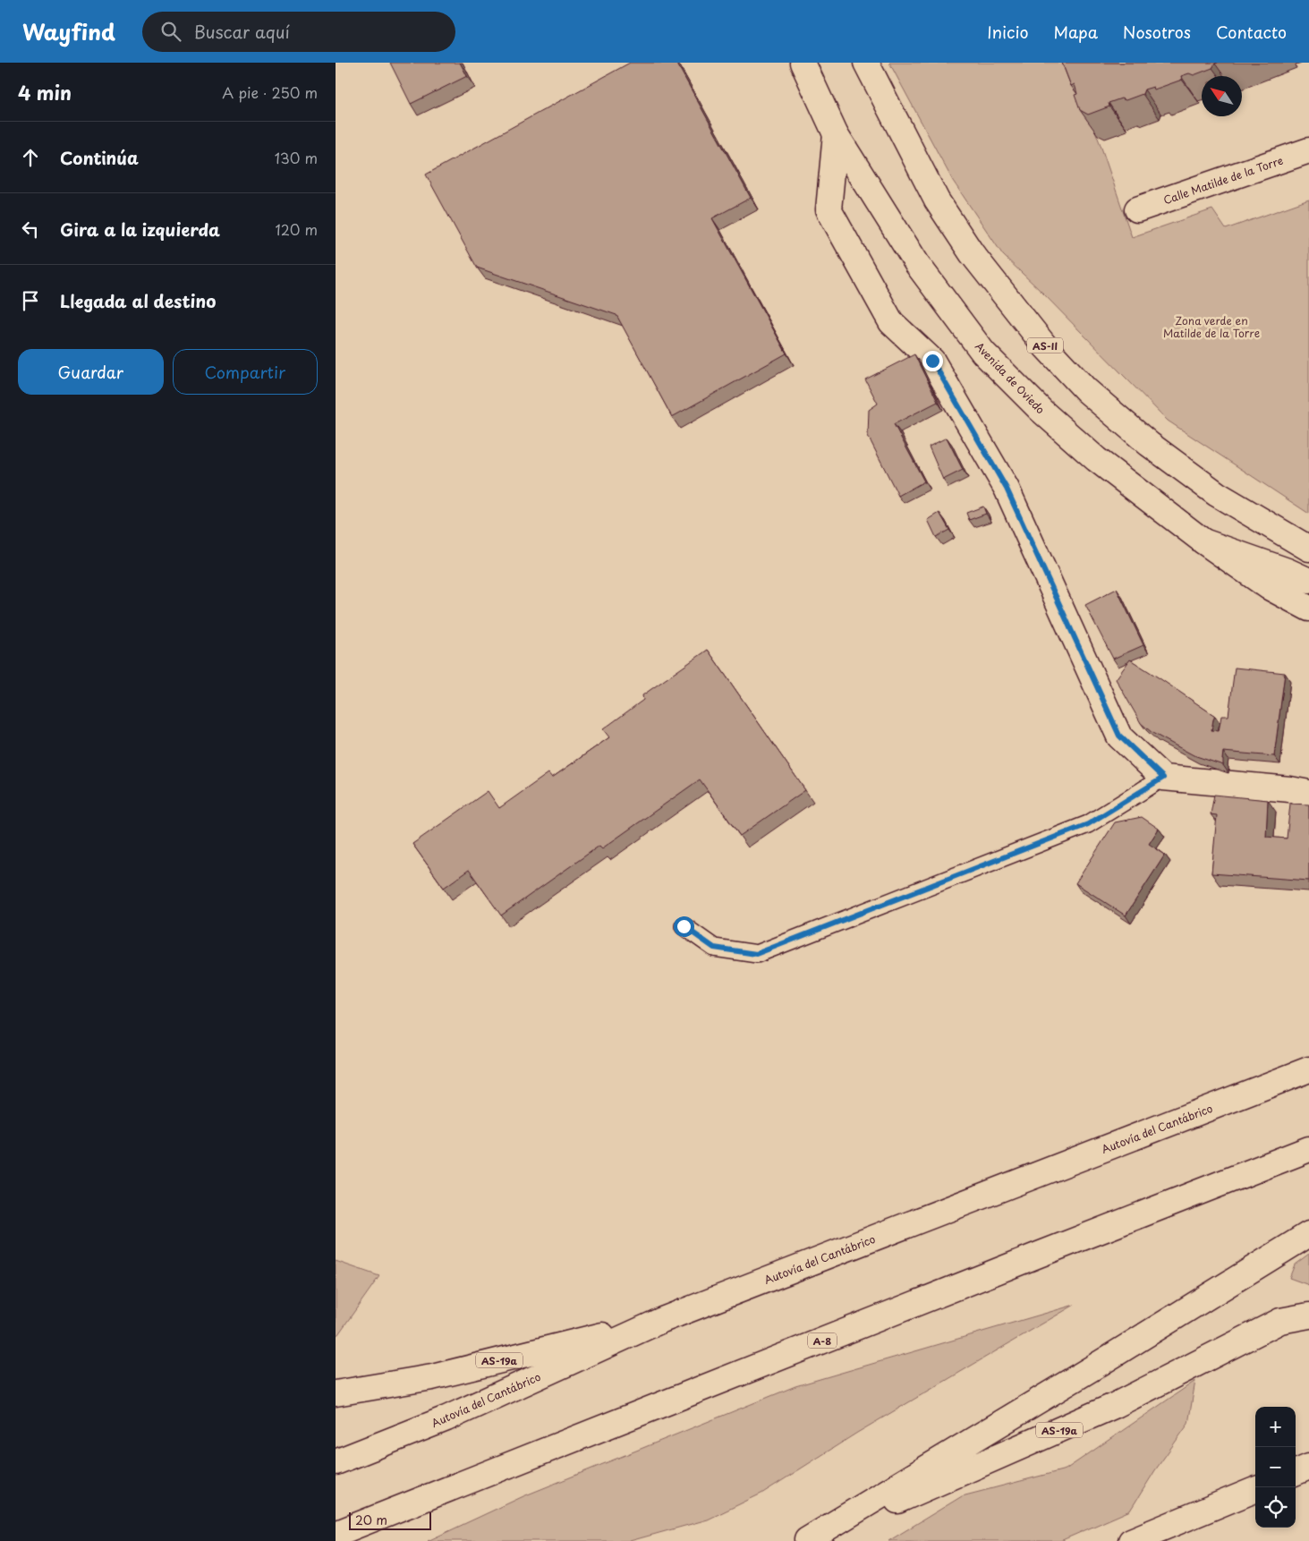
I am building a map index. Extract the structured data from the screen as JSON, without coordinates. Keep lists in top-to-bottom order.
{
  "streets": {
    "main road": [
      "Calle Matilde de la Torre",
      "AS-II",
      "Avenida de Oviedo",
      "Autovía del Cantábrico",
      "A-8",
      "AS-19a"
    ]
  },
  "crossings": [
    ["Autovía del Cantábrico", "AS-19a"]
  ],
  "parks": ["Zona verde en Matilde de la Torre"],
  "scale_bar": "20 m",
  "north": "top left",
  "page": {
    "header": "Wayfind",
    "search": "Buscar aquí",
    "nav": [
      "Inicio",
      "Mapa",
      "Nosotros",
      "Contacto"
    ],
    "heading": ["4 min", "A pie · 250 m"],
    "list": [
      ["Continúa", "130 m"],
      ["Gira a la izquierda", "120 m"],
      "Llegada al destino"
    ],
    "buttons": ["Guardar", "Compartir"],
    "map_buttons": ["+", "−"],
    "scale": "20 m"
  }
}
